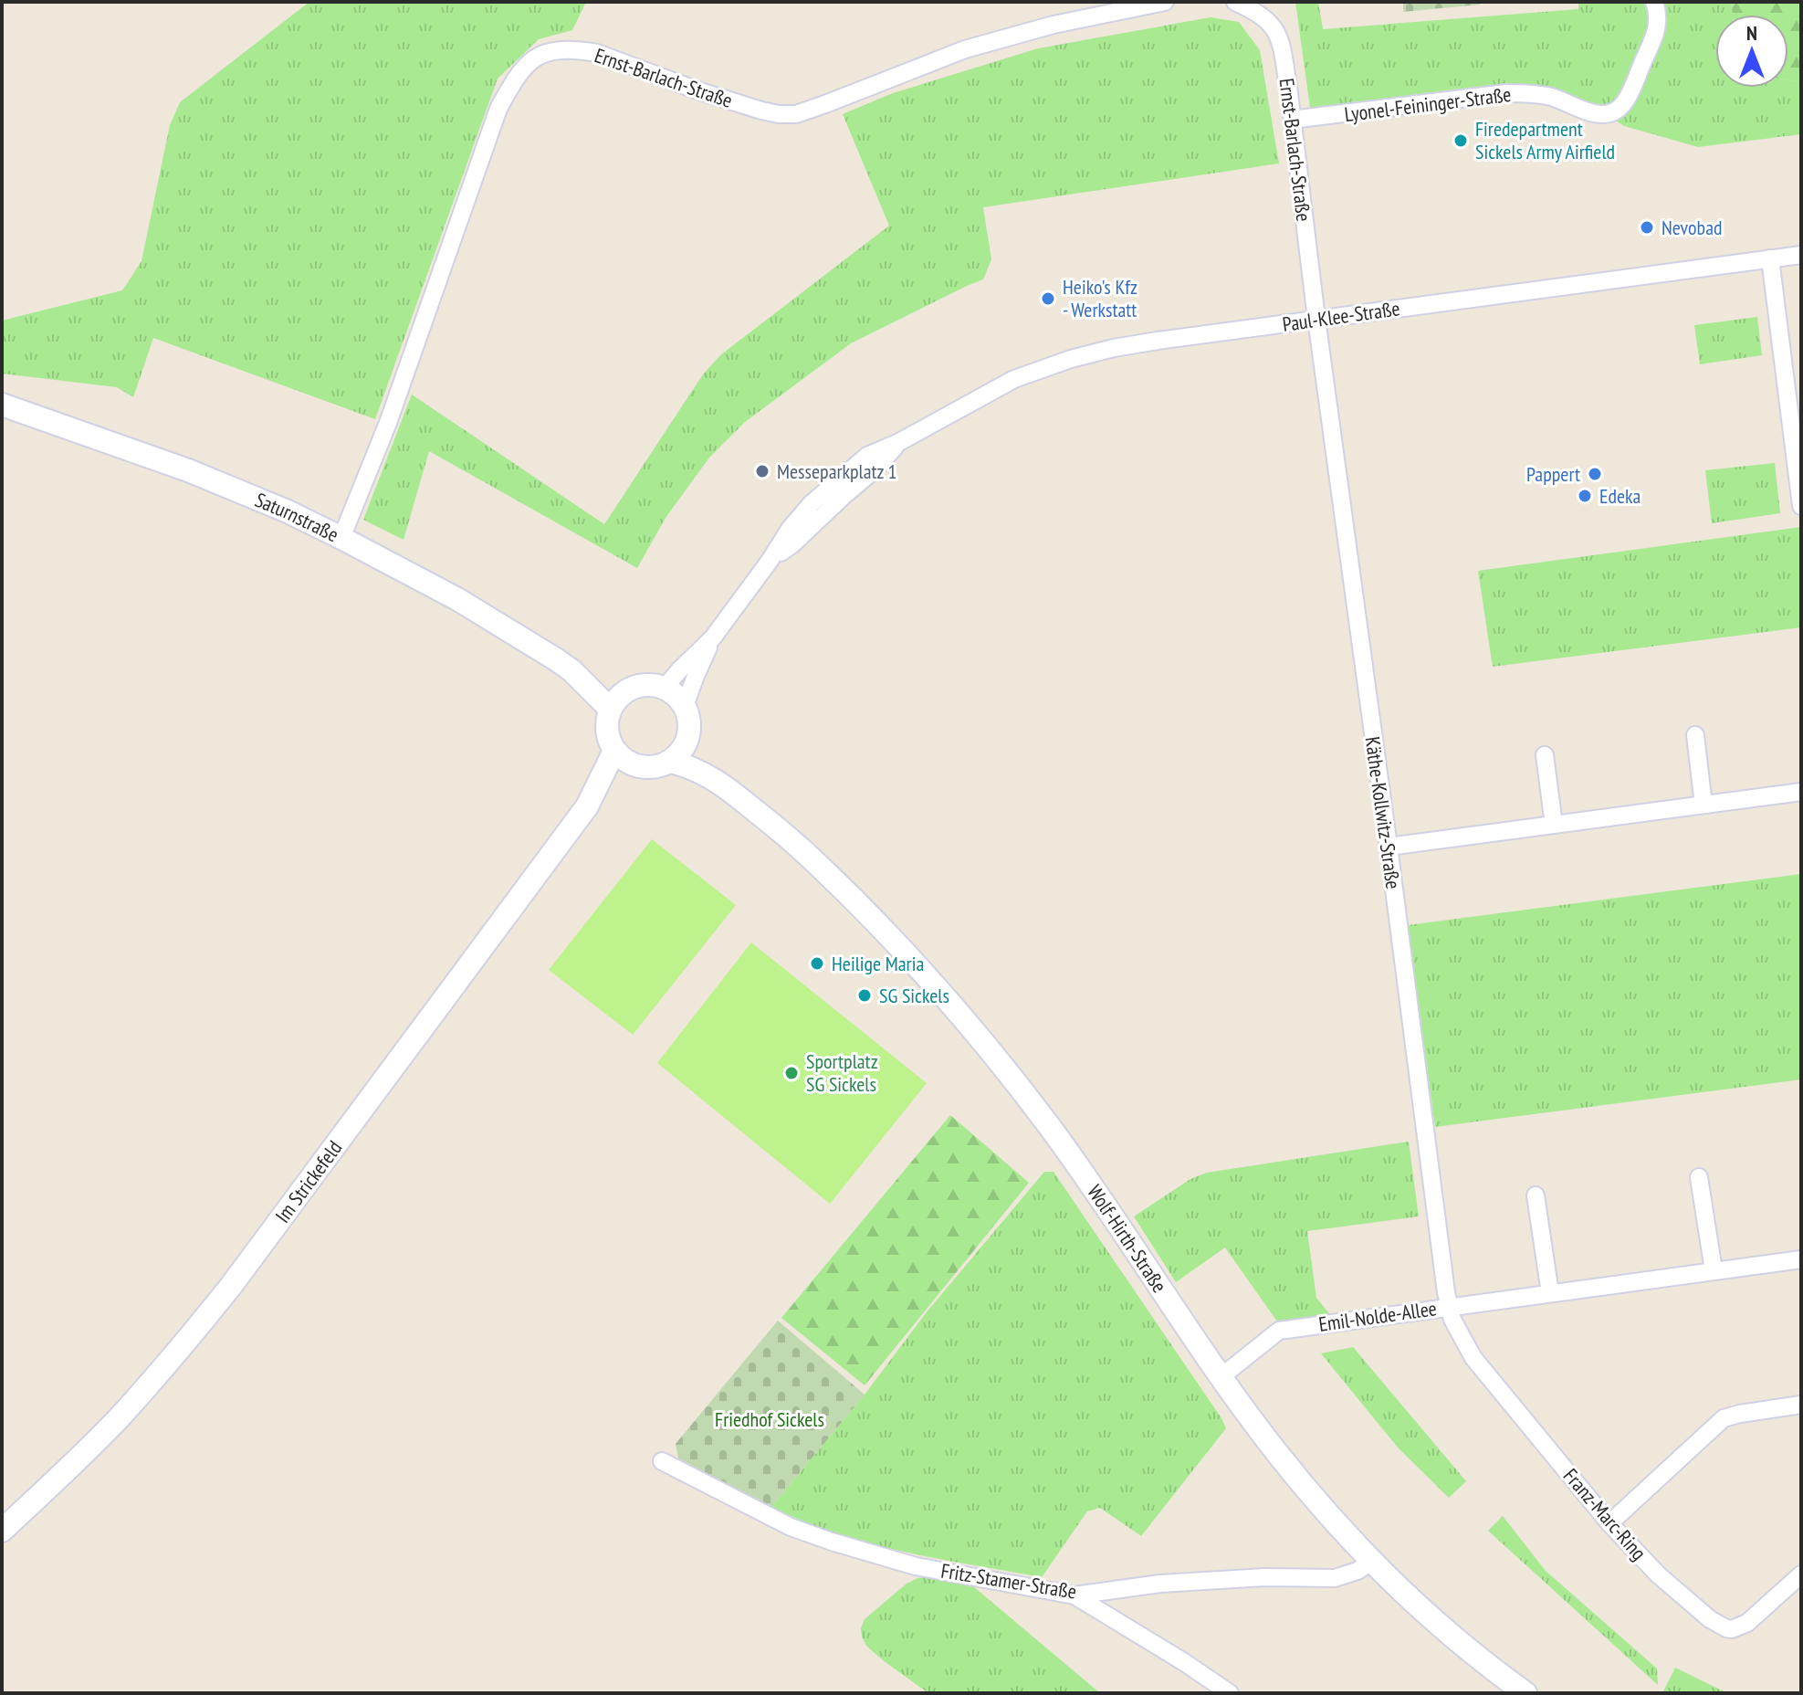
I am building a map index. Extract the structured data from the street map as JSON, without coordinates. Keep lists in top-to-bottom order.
{
  "streets": {
    "street": [
      "Ernst-Barlach-Straße",
      "Lyonel-Feininger-Straße",
      "Paul-Klee-Straße",
      "Saturnstraße",
      "Käthe-Kollwitz-Straße",
      "Im Strickefeld",
      "Wolf-Hirth-Straße",
      "Emil-Nolde-Allee",
      "Franz-Marc-Ring",
      "Fritz-Stamer-Straße"
    ]
  },
  "crossings": [
    ["Ernst-Barlach-Straße", "Lyonel-Feininger-Straße"],
    ["Ernst-Barlach-Straße", "Paul-Klee-Straße"],
    ["Ernst-Barlach-Straße", "Saturnstraße"],
    ["Ernst-Barlach-Straße", "Käthe-Kollwitz-Straße"],
    ["Paul-Klee-Straße", "Saturnstraße"],
    ["Paul-Klee-Straße", "Käthe-Kollwitz-Straße"],
    ["Paul-Klee-Straße", "Im Strickefeld"],
    ["Paul-Klee-Straße", "Wolf-Hirth-Straße"],
    ["Saturnstraße", "Im Strickefeld"],
    ["Saturnstraße", "Wolf-Hirth-Straße"],
    ["Käthe-Kollwitz-Straße", "Emil-Nolde-Allee"],
    ["Käthe-Kollwitz-Straße", "Franz-Marc-Ring"],
    ["Im Strickefeld", "Wolf-Hirth-Straße"],
    ["Wolf-Hirth-Straße", "Emil-Nolde-Allee"],
    ["Wolf-Hirth-Straße", "Fritz-Stamer-Straße"],
    ["Emil-Nolde-Allee", "Franz-Marc-Ring"]
  ],
  "parks": ["Friedhof Sickels"],
  "places": [
    "Firedepartment Sickels Army Airfield",
    "Nevobad",
    "Heiko's Kfz - Werkstatt",
    "Messeparkplatz 1",
    "Pappert",
    "Edeka",
    "Heilige Maria",
    "SG Sickels",
    "Sportplatz SG Sickels"
  ],
  "north": "top"
}
